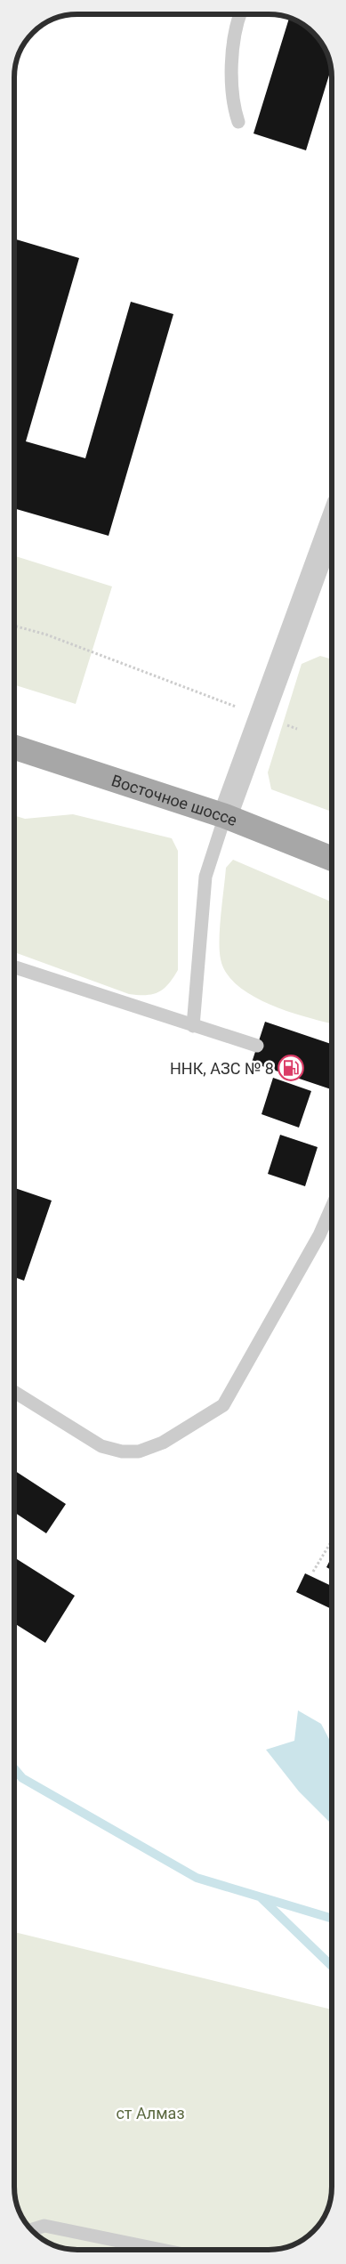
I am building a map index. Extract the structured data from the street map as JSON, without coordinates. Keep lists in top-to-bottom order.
{
  "streets": {
    "main road": ["Восточное шоссе"]
  },
  "parks": ["ст Алмаз"],
  "places": {
    "fuel station": ["ННК, АЗС № 8"]
  }
}
